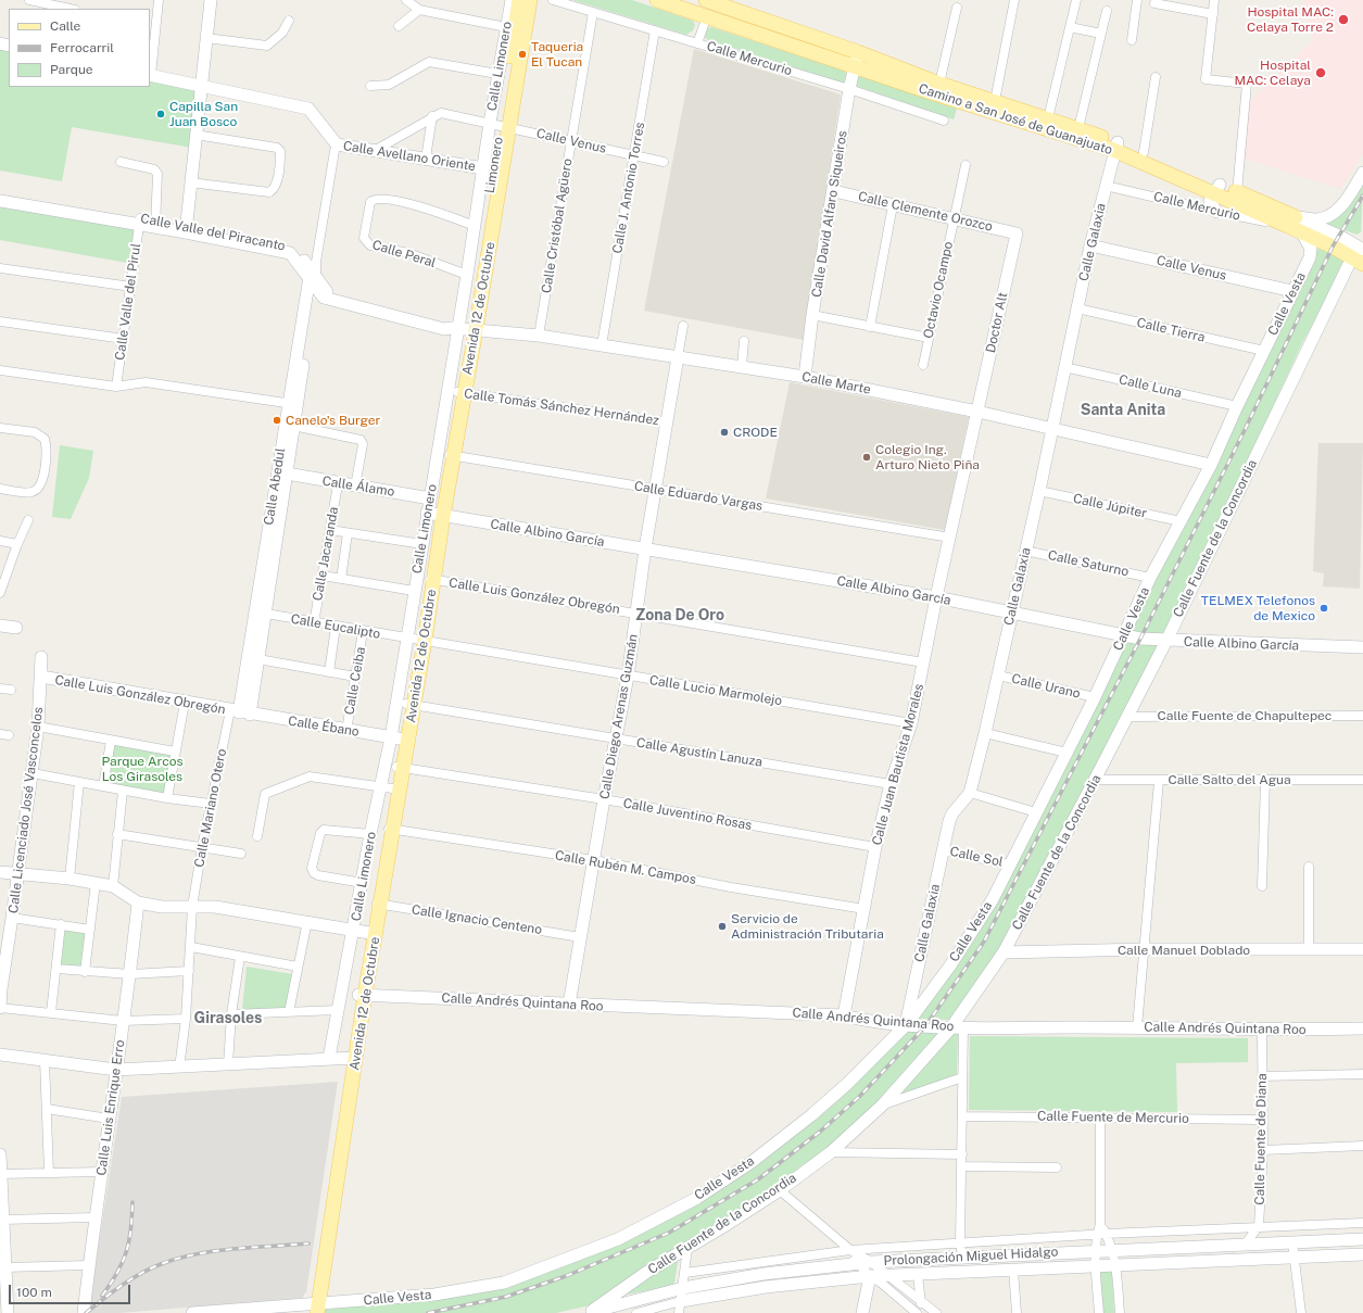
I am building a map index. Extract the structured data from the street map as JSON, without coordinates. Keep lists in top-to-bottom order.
{
  "streets": {
    "main road": ["Camino a San José de Guanajuato", "Limonero", "Avenida 12 de Octubre"],
    "street": [
      "Calle Mercurio",
      "Calle Limonero",
      "Calle Venus",
      "Calle Avellano Oriente",
      "Calle J. Antonio Torres",
      "Calle Clemente Orozco",
      "Calle David Alfaro Siqueiros",
      "Calle Cristóbal Agüero",
      "Calle Valle del Piracanto",
      "Calle Galaxia",
      "Calle Peral",
      "Octavio Ocampo",
      "Calle Valle del Pirul",
      "Calle Vesta",
      "Doctor Alt",
      "Calle Tierra",
      "Calle Marte",
      "Calle Luna",
      "Calle Tomás Sánchez Hernández",
      "Calle Abedul",
      "Calle Álamo",
      "Calle Eduardo Vargas",
      "Calle Júpiter",
      "Calle Albino García",
      "Calle Fuente de la Concordia",
      "Calle Jacaranda",
      "Calle Saturno",
      "Calle Luis González Obregón",
      "Calle Eucalipto",
      "Calle Ceiba",
      "Calle Urano",
      "Calle Lucio Marmolejo",
      "Calle Fuente de Chapultepec",
      "Calle Diego Arenas Guzmán",
      "Calle Ébano",
      "Calle Agustín Lanuza",
      "Calle Juan Bautista Morales",
      "Calle Salto del Agua",
      "Calle Mariano Otero",
      "Calle Licenciado José Vasconcelos",
      "Calle Juventino Rosas",
      "Calle Sol",
      "Calle Rubén M. Campos",
      "Calle Ignacio Centeno",
      "Calle Manuel Doblado",
      "Calle Andrés Quintana Roo",
      "Calle Luis Enrique Erro",
      "Calle Fuente de Mercurio",
      "Calle Fuente de Diana",
      "Prolongación Miguel Hidalgo"
    ]
  },
  "crossings": [
    ["Calle Mercurio", "Camino a San José de Guanajuato"],
    ["Calle Mercurio", "Calle J. Antonio Torres"],
    ["Calle Mercurio", "Calle David Alfaro Siqueiros"],
    ["Calle Mercurio", "Calle Cristóbal Agüero"],
    ["Calle Mercurio", "Calle Galaxia"],
    ["Calle Limonero", "Calle Venus"],
    ["Calle Limonero", "Calle Avellano Oriente"],
    ["Calle Limonero", "Limonero"],
    ["Calle Limonero", "Calle Valle del Piracanto"],
    ["Calle Limonero", "Calle Peral"],
    ["Calle Limonero", "Avenida 12 de Octubre"],
    ["Calle Limonero", "Calle Marte"],
    ["Calle Limonero", "Calle Álamo"],
    ["Calle Limonero", "Calle Albino García"],
    ["Calle Limonero", "Calle Eucalipto"],
    ["Calle Limonero", "Calle Lucio Marmolejo"],
    ["Calle Limonero", "Calle Ébano"],
    ["Camino a San José de Guanajuato", "Calle David Alfaro Siqueiros"],
    ["Camino a San José de Guanajuato", "Calle Galaxia"],
    ["Camino a San José de Guanajuato", "Calle Vesta"],
    ["Camino a San José de Guanajuato", "Calle Fuente de la Concordia"],
    ["Calle Venus", "Limonero"],
    ["Calle Venus", "Calle J. Antonio Torres"],
    ["Calle Venus", "Calle Cristóbal Agüero"],
    ["Calle Venus", "Calle Galaxia"],
    ["Calle Venus", "Calle Vesta"],
    ["Calle Venus", "Avenida 12 de Octubre"],
    ["Calle Avellano Oriente", "Calle Abedul"],
    ["Limonero", "Avenida 12 de Octubre"],
    ["Calle J. Antonio Torres", "Calle Marte"],
    ["Calle Clemente Orozco", "Calle David Alfaro Siqueiros"],
    ["Calle Clemente Orozco", "Octavio Ocampo"],
    ["Calle Clemente Orozco", "Doctor Alt"],
    ["Calle David Alfaro Siqueiros", "Calle Marte"],
    ["Calle Cristóbal Agüero", "Calle Marte"],
    ["Calle Valle del Piracanto", "Calle Valle del Pirul"],
    ["Calle Valle del Piracanto", "Avenida 12 de Octubre"],
    ["Calle Valle del Piracanto", "Calle Marte"],
    ["Calle Valle del Piracanto", "Calle Abedul"],
    ["Calle Galaxia", "Calle Vesta"],
    ["Calle Galaxia", "Calle Tierra"],
    ["Calle Galaxia", "Calle Marte"],
    ["Calle Galaxia", "Calle Luna"],
    ["Calle Galaxia", "Calle Júpiter"],
    ["Calle Galaxia", "Calle Albino García"],
    ["Calle Galaxia", "Calle Saturno"],
    ["Calle Galaxia", "Calle Urano"],
    ["Calle Galaxia", "Calle Sol"],
    ["Calle Galaxia", "Calle Andrés Quintana Roo"],
    ["Calle Vesta", "Avenida 12 de Octubre"],
    ["Calle Vesta", "Calle Tierra"],
    ["Calle Vesta", "Calle Marte"],
    ["Calle Vesta", "Calle Luna"],
    ["Calle Vesta", "Calle Júpiter"],
    ["Calle Vesta", "Calle Albino García"],
    ["Calle Vesta", "Calle Saturno"],
    ["Calle Vesta", "Calle Urano"],
    ["Calle Vesta", "Calle Sol"],
    ["Calle Vesta", "Calle Andrés Quintana Roo"],
    ["Avenida 12 de Octubre", "Calle Marte"],
    ["Avenida 12 de Octubre", "Calle Tomás Sánchez Hernández"],
    ["Avenida 12 de Octubre", "Calle Eduardo Vargas"],
    ["Avenida 12 de Octubre", "Calle Albino García"],
    ["Avenida 12 de Octubre", "Calle Luis González Obregón"],
    ["Avenida 12 de Octubre", "Calle Eucalipto"],
    ["Avenida 12 de Octubre", "Calle Lucio Marmolejo"],
    ["Avenida 12 de Octubre", "Calle Ébano"],
    ["Avenida 12 de Octubre", "Calle Agustín Lanuza"],
    ["Avenida 12 de Octubre", "Calle Juventino Rosas"],
    ["Avenida 12 de Octubre", "Calle Rubén M. Campos"],
    ["Avenida 12 de Octubre", "Calle Ignacio Centeno"],
    ["Avenida 12 de Octubre", "Calle Andrés Quintana Roo"],
    ["Doctor Alt", "Calle Marte"],
    ["Doctor Alt", "Calle Juan Bautista Morales"],
    ["Calle Marte", "Calle Diego Arenas Guzmán"],
    ["Calle Marte", "Calle Juan Bautista Morales"],
    ["Calle Tomás Sánchez Hernández", "Calle Diego Arenas Guzmán"],
    ["Calle Abedul", "Calle Álamo"],
    ["Calle Abedul", "Calle Luis González Obregón"],
    ["Calle Abedul", "Calle Eucalipto"],
    ["Calle Abedul", "Calle Ébano"],
    ["Calle Abedul", "Calle Mariano Otero"],
    ["Calle Álamo", "Calle Jacaranda"],
    ["Calle Eduardo Vargas", "Calle Diego Arenas Guzmán"],
    ["Calle Eduardo Vargas", "Calle Juan Bautista Morales"],
    ["Calle Albino García", "Calle Fuente de la Concordia"],
    ["Calle Albino García", "Calle Diego Arenas Guzmán"],
    ["Calle Albino García", "Calle Juan Bautista Morales"],
    ["Calle Fuente de la Concordia", "Calle Fuente de Chapultepec"],
    ["Calle Fuente de la Concordia", "Calle Salto del Agua"],
    ["Calle Fuente de la Concordia", "Calle Manuel Doblado"],
    ["Calle Fuente de la Concordia", "Calle Andrés Quintana Roo"],
    ["Calle Fuente de la Concordia", "Prolongación Miguel Hidalgo"],
    ["Calle Jacaranda", "Calle Eucalipto"],
    ["Calle Luis González Obregón", "Calle Diego Arenas Guzmán"],
    ["Calle Luis González Obregón", "Calle Ébano"],
    ["Calle Luis González Obregón", "Calle Juan Bautista Morales"],
    ["Calle Luis González Obregón", "Calle Mariano Otero"],
    ["Calle Luis González Obregón", "Calle Licenciado José Vasconcelos"],
    ["Calle Eucalipto", "Calle Ceiba"],
    ["Calle Eucalipto", "Calle Lucio Marmolejo"],
    ["Calle Ceiba", "Calle Ébano"],
    ["Calle Lucio Marmolejo", "Calle Diego Arenas Guzmán"],
    ["Calle Lucio Marmolejo", "Calle Juan Bautista Morales"],
    ["Calle Diego Arenas Guzmán", "Calle Agustín Lanuza"],
    ["Calle Diego Arenas Guzmán", "Calle Juventino Rosas"],
    ["Calle Diego Arenas Guzmán", "Calle Rubén M. Campos"],
    ["Calle Diego Arenas Guzmán", "Calle Ignacio Centeno"],
    ["Calle Diego Arenas Guzmán", "Calle Andrés Quintana Roo"],
    ["Calle Ébano", "Calle Mariano Otero"],
    ["Calle Agustín Lanuza", "Calle Juan Bautista Morales"],
    ["Calle Juan Bautista Morales", "Calle Juventino Rosas"],
    ["Calle Juan Bautista Morales", "Calle Rubén M. Campos"],
    ["Calle Juan Bautista Morales", "Calle Andrés Quintana Roo"],
    ["Calle Andrés Quintana Roo", "Calle Fuente de Diana"],
    ["Calle Fuente de Mercurio", "Calle Fuente de Diana"]
  ],
  "districts": ["Santa Anita", "Zona De Oro", "Girasoles"],
  "parks": ["Parque Arcos Los Girasoles"],
  "places": [
    "Hospital MAC: Celaya Torre 2",
    "Taqueria El Tucan",
    "Hospital MAC: Celaya",
    "Capilla San Juan Bosco",
    "Canelo's Burger",
    "CRODE",
    "Colegio Ing. Arturo Nieto Piña",
    "TELMEX Telefonos de Mexico",
    "Servicio de Administración Tributaria"
  ],
  "legend": ["Calle", "Ferrocarril", "Parque"],
  "scale_bar": "100 m"
}
